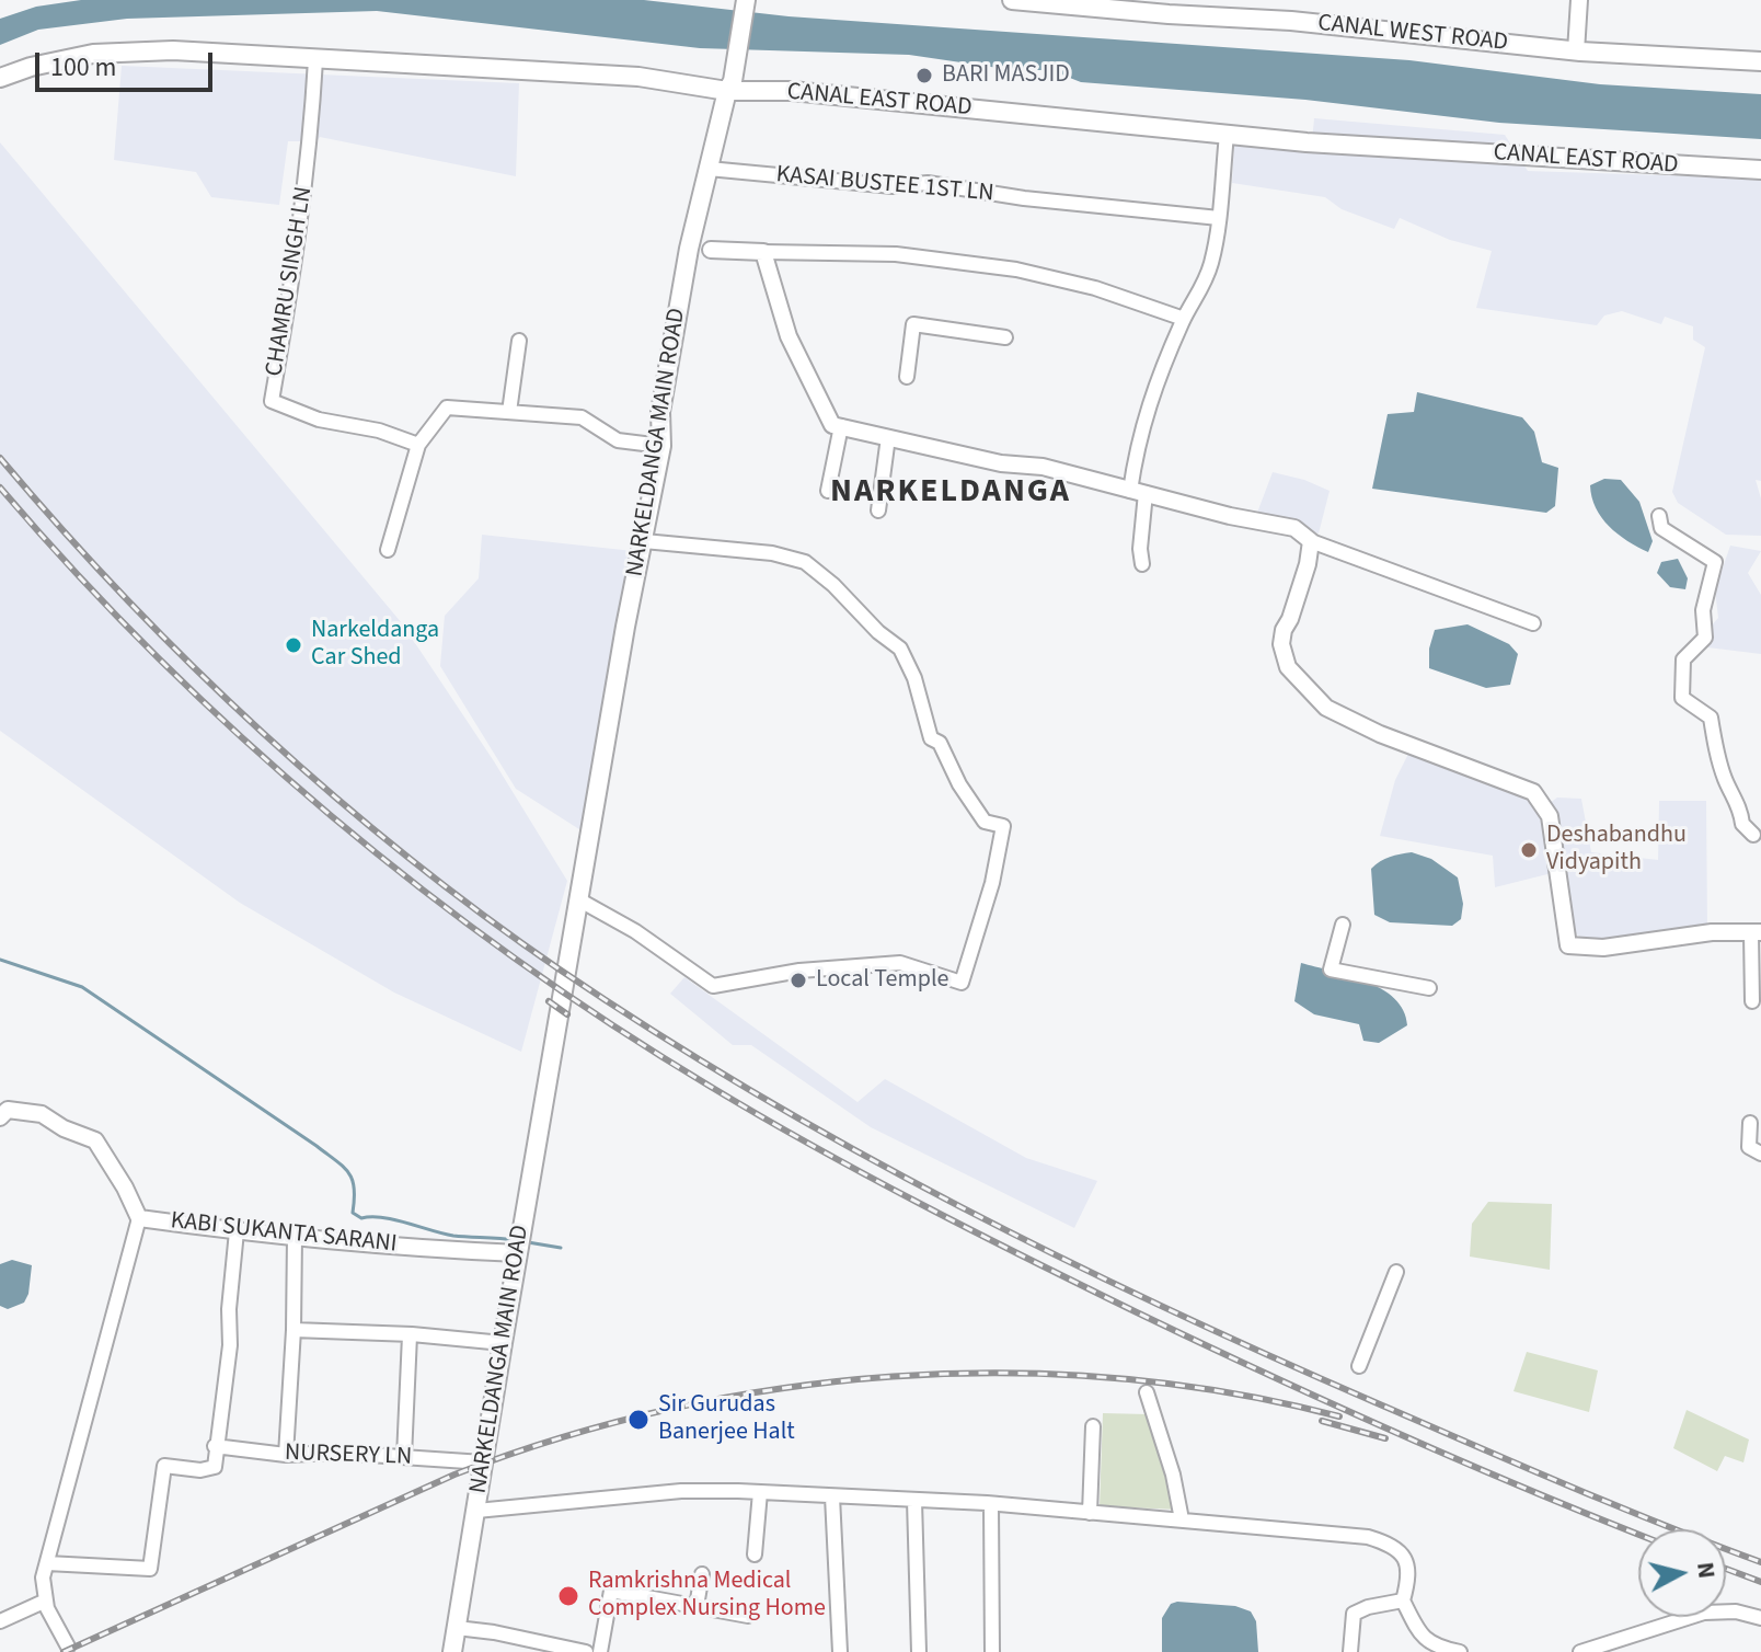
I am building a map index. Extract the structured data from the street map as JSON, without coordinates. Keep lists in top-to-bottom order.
{
  "streets": {
    "main road": ["CANAL WEST ROAD", "CANAL EAST ROAD", "NARKELDANGA MAIN ROAD"],
    "street": [
      "KASAI BUSTEE 1ST LN",
      "CHAMRU SINGH LN",
      "KABI SUKANTA SARANI",
      "NURSERY LN"
    ]
  },
  "crossings": [
    ["CANAL EAST ROAD", "CHAMRU SINGH LN"],
    ["CANAL EAST ROAD", "NARKELDANGA MAIN ROAD"],
    ["KASAI BUSTEE 1ST LN", "NARKELDANGA MAIN ROAD"],
    ["NARKELDANGA MAIN ROAD", "KABI SUKANTA SARANI"],
    ["NARKELDANGA MAIN ROAD", "NURSERY LN"]
  ],
  "districts": ["NARKELDANGA"],
  "places": [
    "BARI MASJID",
    "Narkeldanga Car Shed",
    "Deshabandhu Vidyapith",
    "Local Temple",
    "Sir Gurudas Banerjee Halt",
    "Ramkrishna Medical Complex Nursing Home"
  ],
  "scale_bar": "100 m",
  "north": "right"
}
